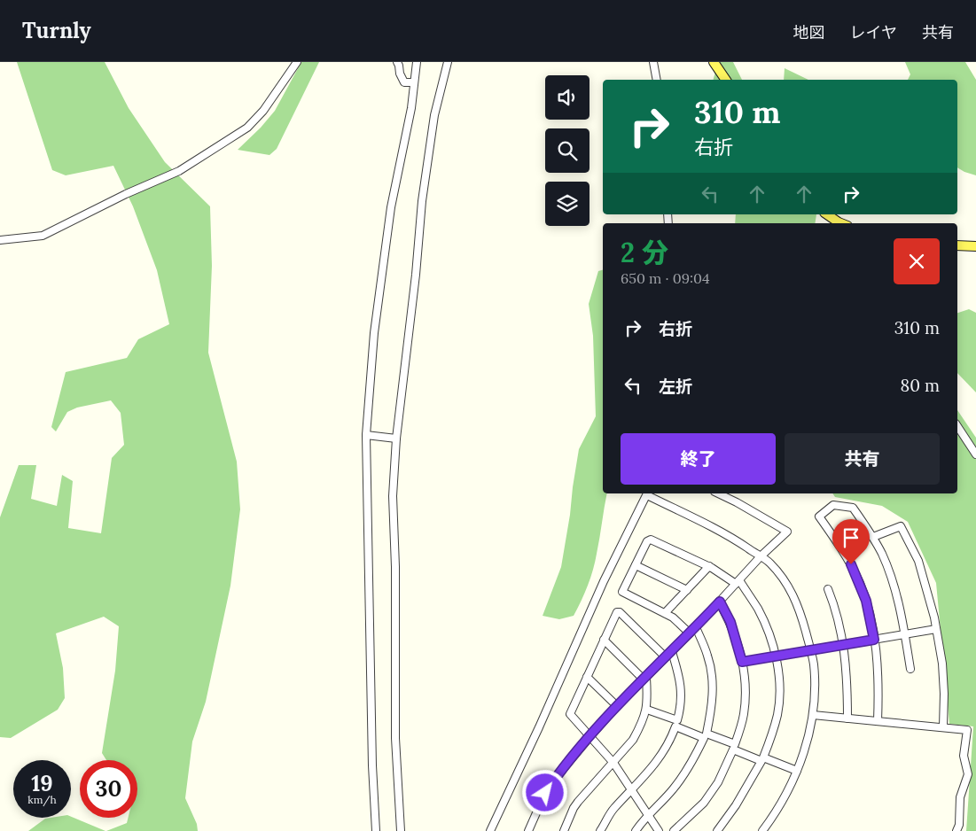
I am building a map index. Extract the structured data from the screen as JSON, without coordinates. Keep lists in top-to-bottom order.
{
  "page": {
    "header": "Turnly",
    "nav": ["地図", "レイヤ", "共有"],
    "turn": ["310 m", "右折"],
    "heading": ["2 分", "650 m · 09:04"],
    "list": [
      {
        "name": "右折",
        "value": "310 m"
      },
      {
        "name": "左折",
        "value": "80 m"
      }
    ],
    "buttons": ["終了", "共有"],
    "speed": "19 km/h",
    "limit": "30"
  }
}
